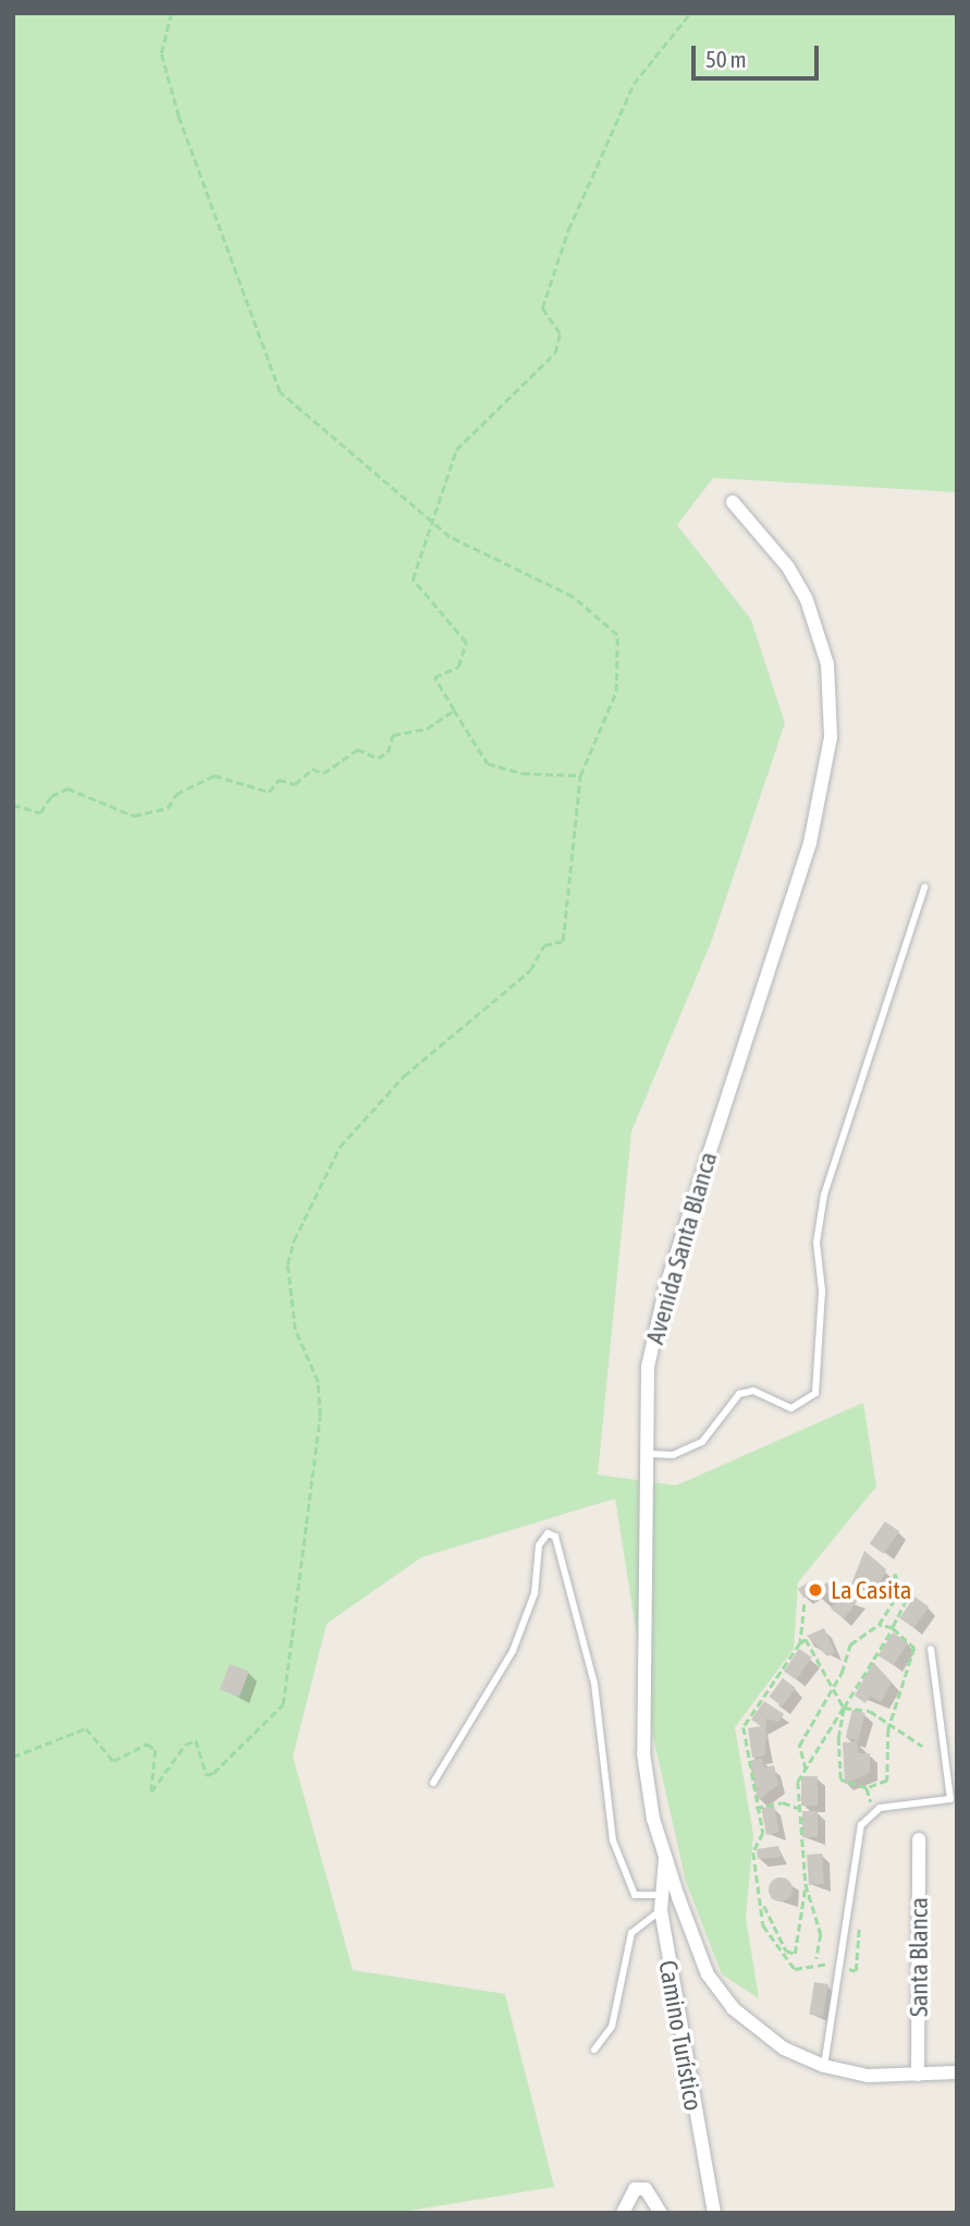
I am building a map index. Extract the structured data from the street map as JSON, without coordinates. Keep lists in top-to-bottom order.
{
  "streets": {
    "street": ["Avenida Santa Blanca", "Santa Blanca", "Camino Turístico"]
  },
  "crossings": [
    ["Avenida Santa Blanca", "Santa Blanca"],
    ["Avenida Santa Blanca", "Camino Turístico"]
  ],
  "places": ["La Casita"],
  "scale_bar": "50 m"
}
